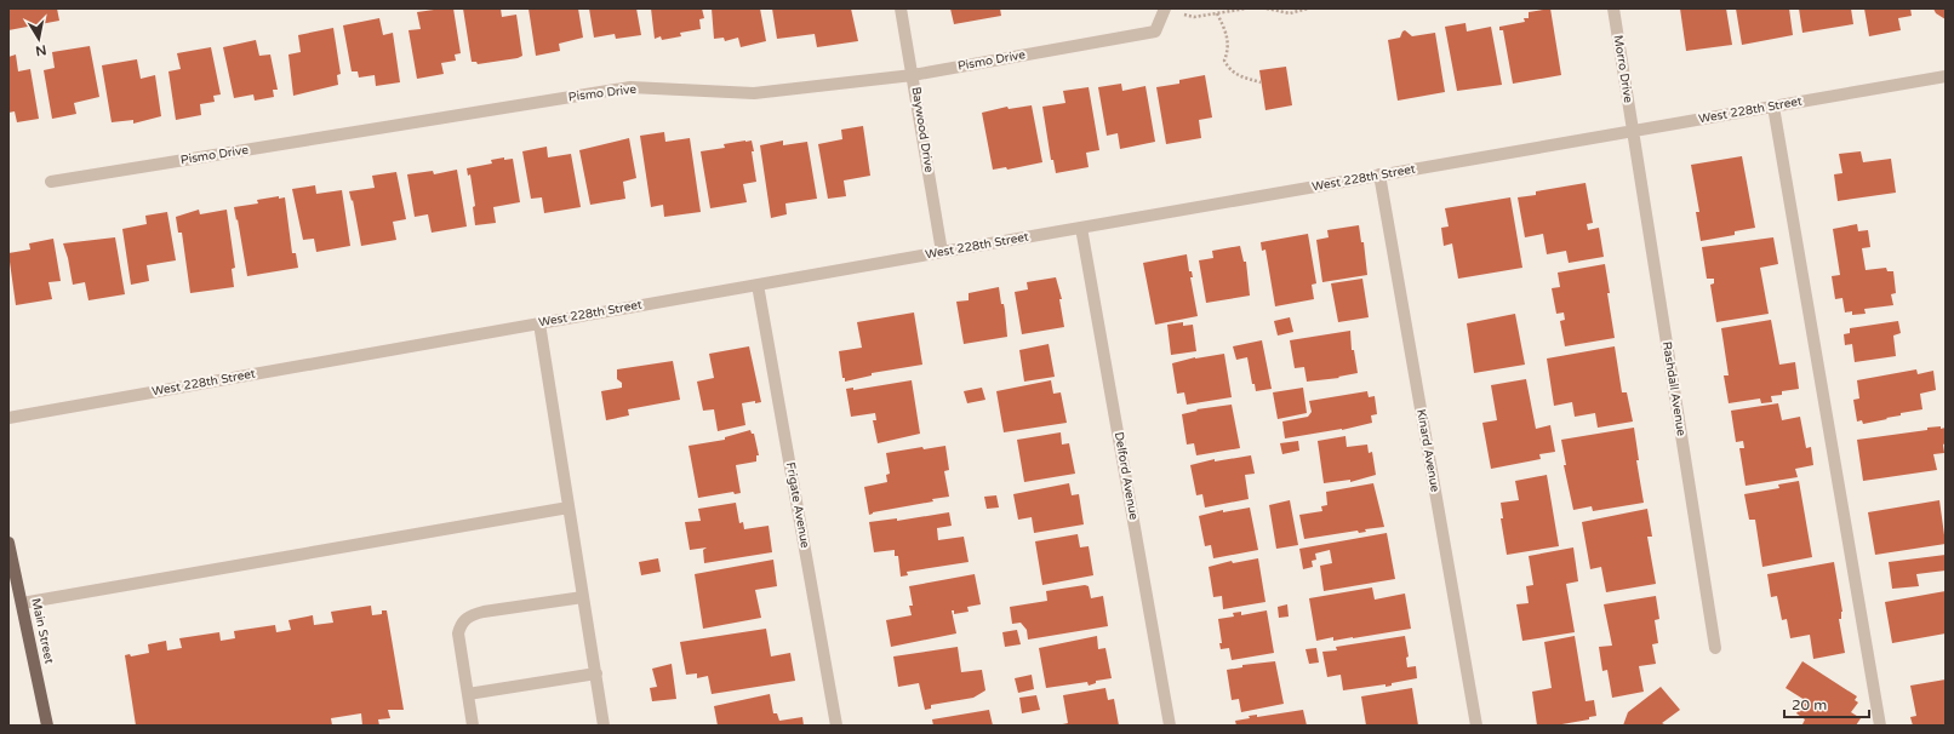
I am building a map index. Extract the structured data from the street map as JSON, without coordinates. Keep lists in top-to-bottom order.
{
  "streets": {
    "main road": ["Main Street"],
    "street": [
      "Pismo Drive",
      "Morro Drive",
      "West 228th Street",
      "Baywood Drive",
      "Rashdall Avenue",
      "Kinard Avenue",
      "Delford Avenue",
      "Frigate Avenue"
    ]
  },
  "crossings": [
    ["Pismo Drive", "Baywood Drive"],
    ["Morro Drive", "West 228th Street"],
    ["Morro Drive", "Rashdall Avenue"],
    ["West 228th Street", "Baywood Drive"],
    ["West 228th Street", "Rashdall Avenue"],
    ["West 228th Street", "Kinard Avenue"],
    ["West 228th Street", "Delford Avenue"],
    ["West 228th Street", "Frigate Avenue"]
  ],
  "scale_bar": "20 m",
  "north": "bottom"
}
